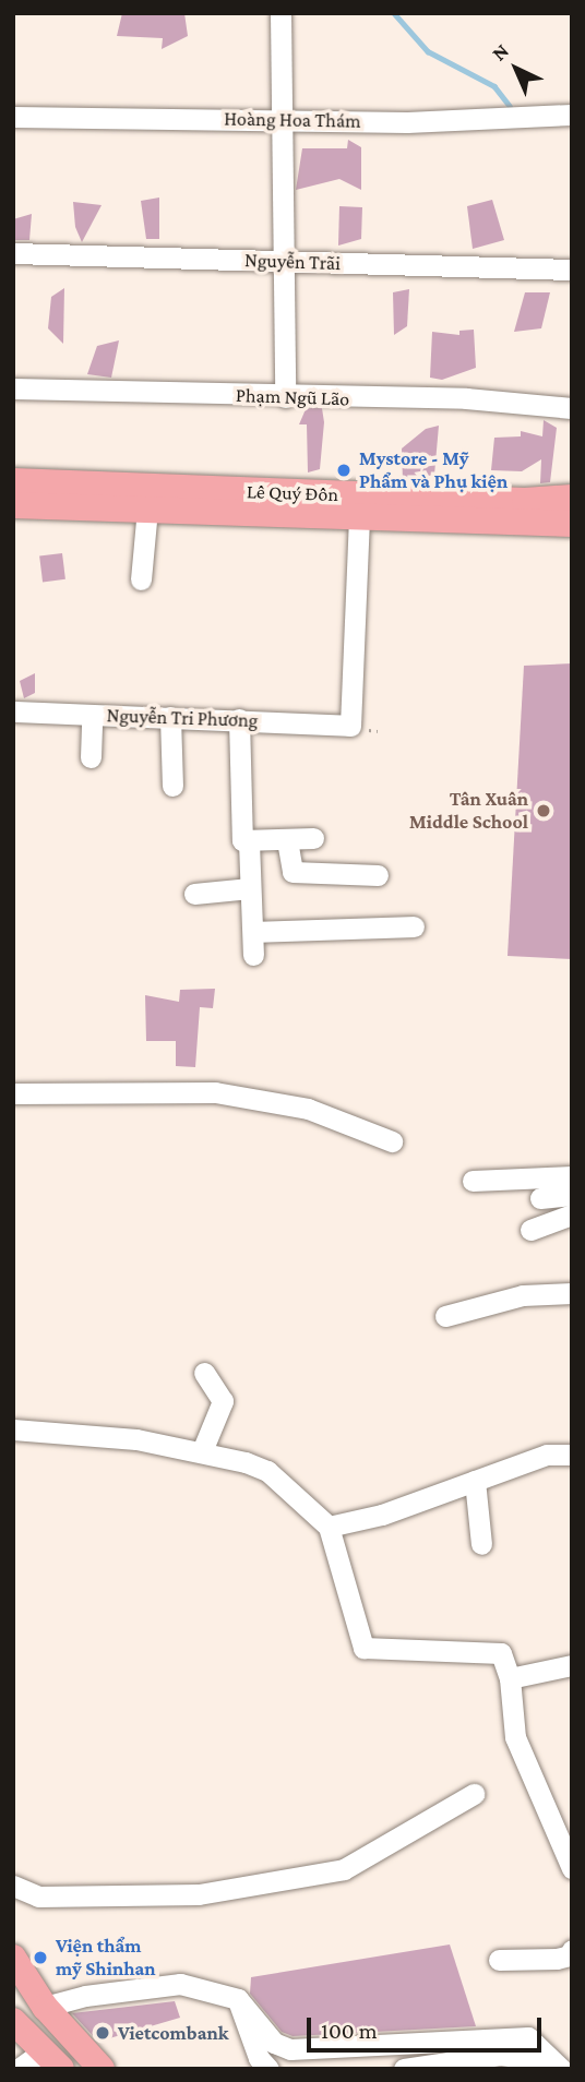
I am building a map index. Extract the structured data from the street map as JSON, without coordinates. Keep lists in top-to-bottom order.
{
  "streets": {
    "main road": ["Lê Quý Đôn"],
    "street": [
      "Hoàng Hoa Thám",
      "Nguyễn Trãi",
      "Phạm Ngũ Lão",
      "Nguyễn Tri Phương"
    ]
  },
  "crossings": [
    ["Lê Quý Đôn", "Nguyễn Tri Phương"]
  ],
  "places": [
    "Mystore - Mỹ Phẩm và Phụ kiện",
    "Tân Xuân Middle School",
    "Viện thẩm mỹ Shinhan",
    "Vietcombank"
  ],
  "scale_bar": "100 m",
  "north": "top left"
}
